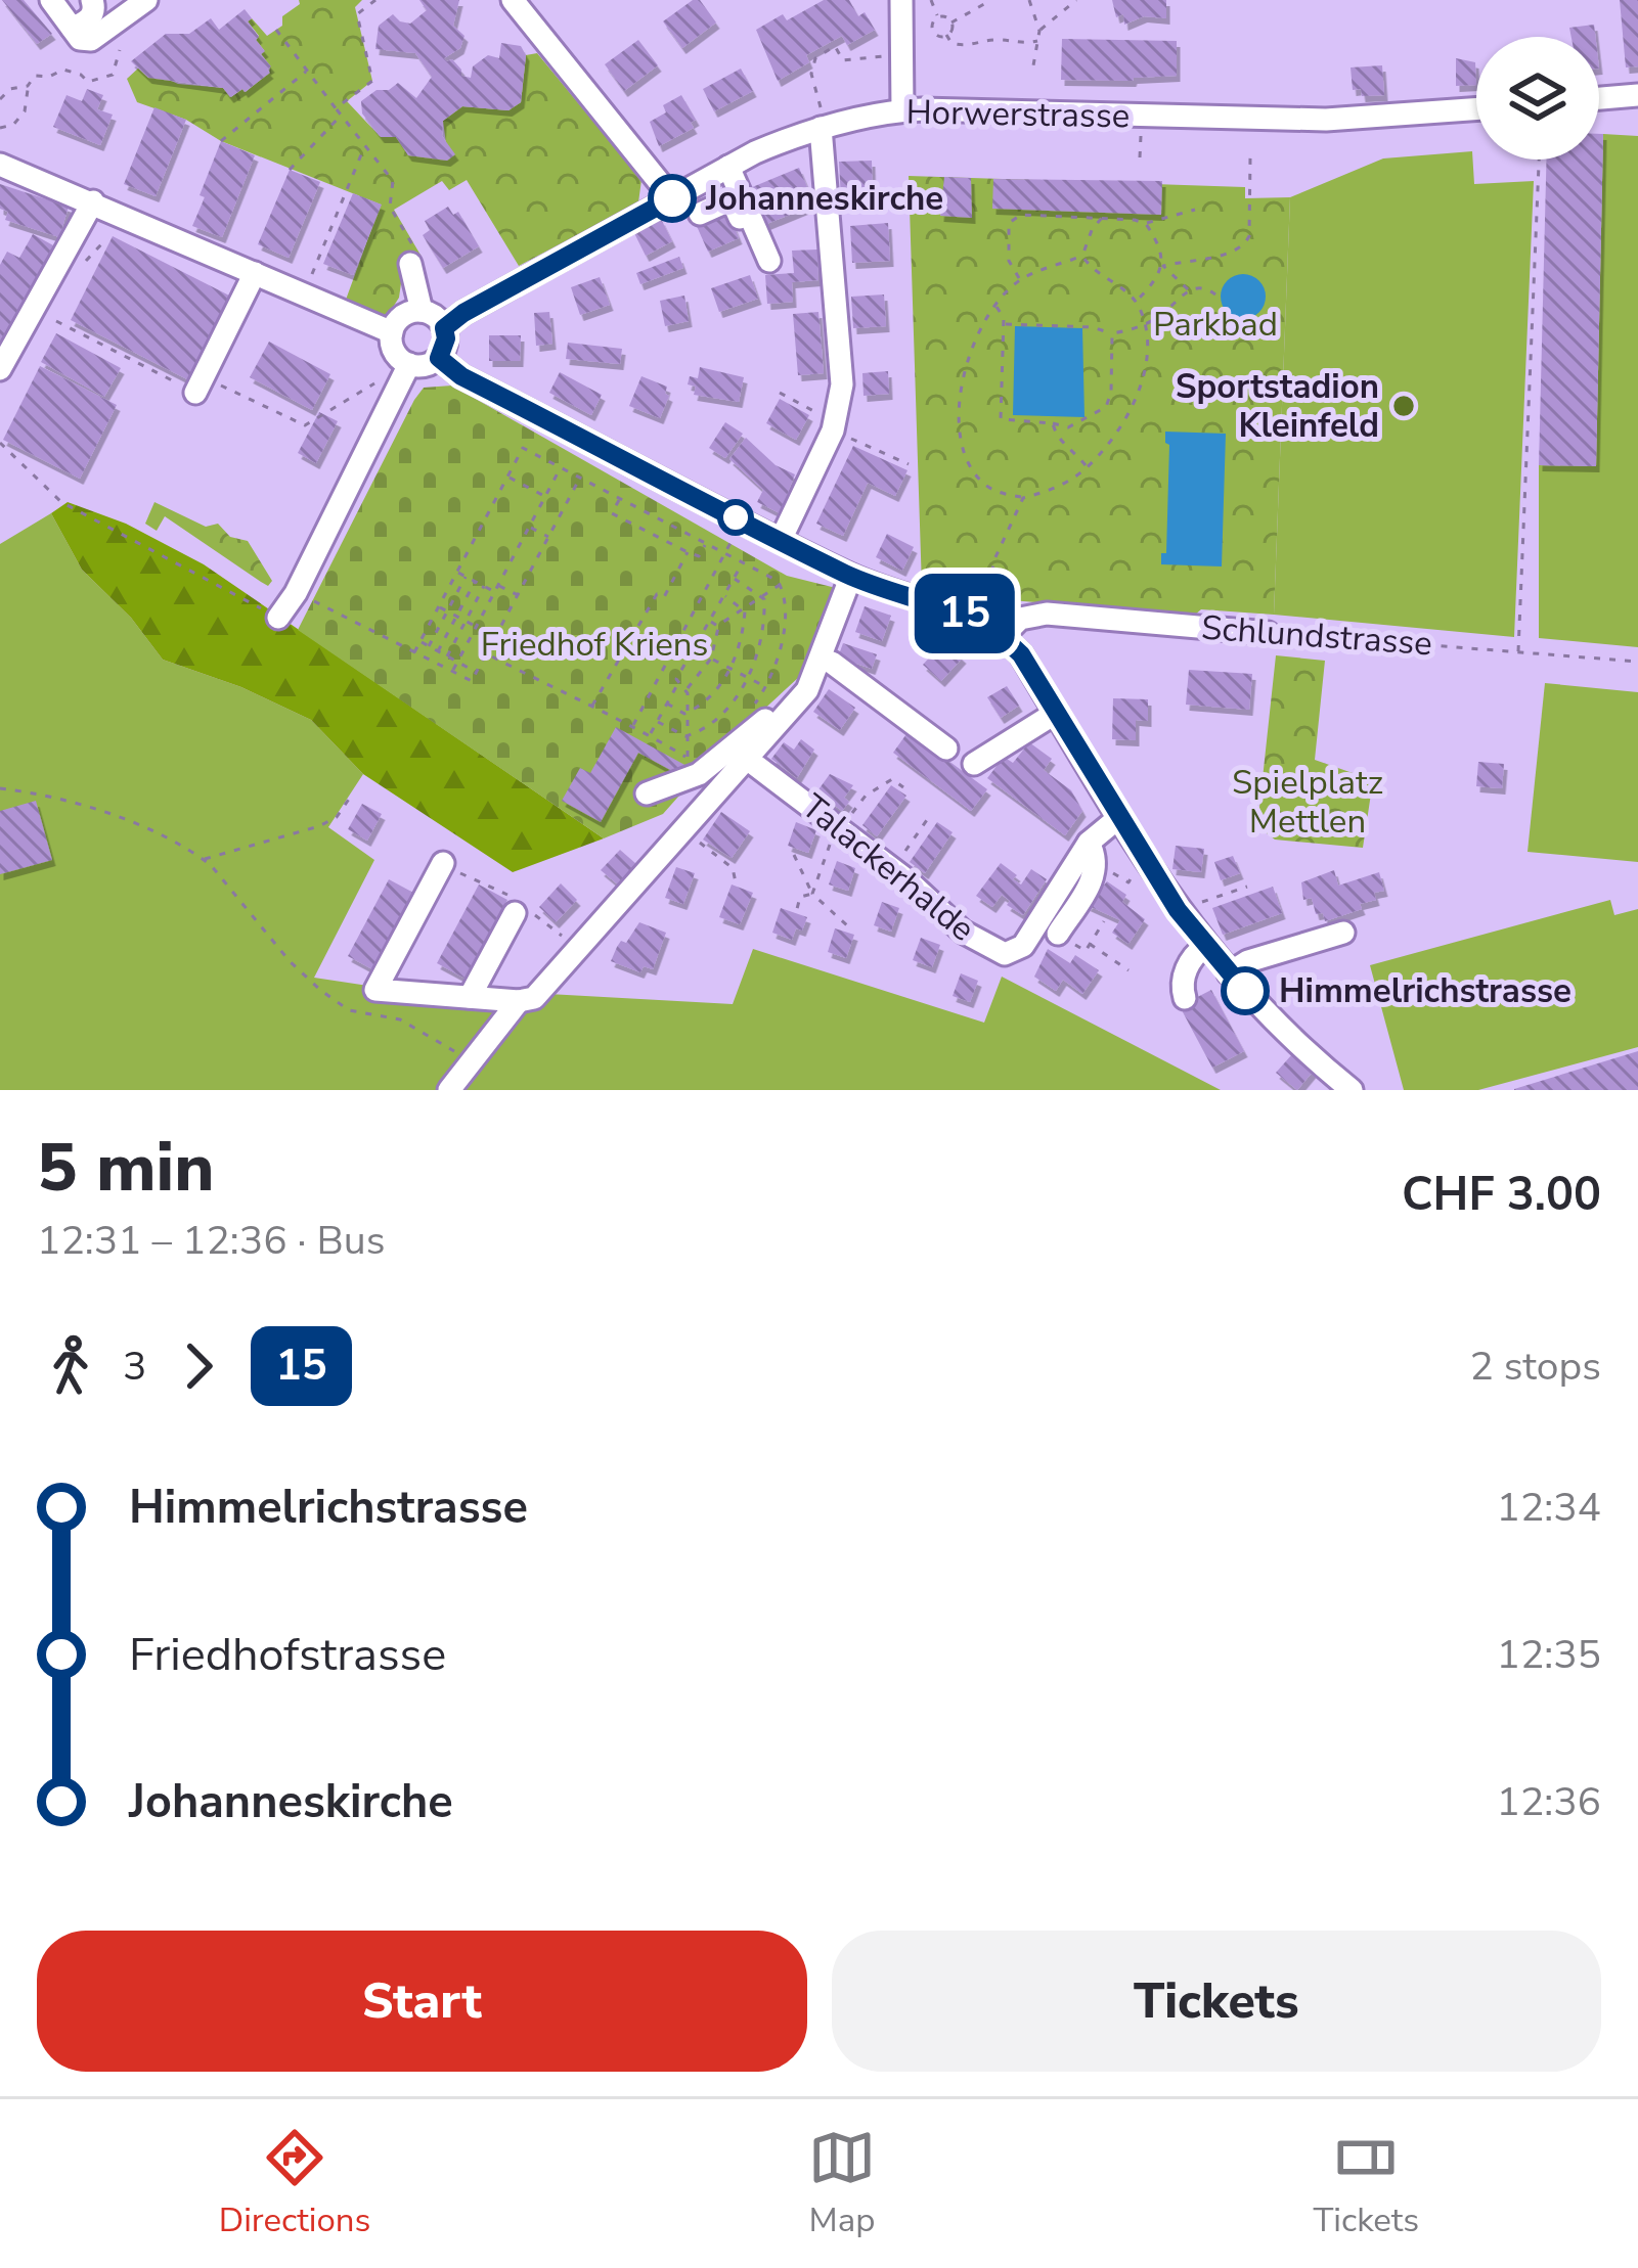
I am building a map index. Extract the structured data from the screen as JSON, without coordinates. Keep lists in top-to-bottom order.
{
  "streets": {
    "street": ["Horwerstrasse", "Schlundstrasse", "Talackerhalde"]
  },
  "parks": ["Parkbad", "Friedhof Kriens", "Spielplatz Mettlen"],
  "places": ["Johanneskirche", "Sportstadion Kleinfeld", "Himmelrichstrasse"],
  "lines": ["bus line 15"],
  "page": {
    "on_map": "15",
    "heading": ["5 min", "12:31 – 12:36 · Bus", "CHF 3.00"],
    "legs": ["3", "15", "2 stops"],
    "list": [
      {
        "name": "Himmelrichstrasse",
        "value": "12:34"
      },
      {
        "name": "Friedhofstrasse",
        "value": "12:35"
      },
      {
        "name": "Johanneskirche",
        "value": "12:36"
      }
    ],
    "buttons": ["Start", "Tickets"],
    "tabs": ["Directions", "Map", "Tickets"]
  }
}
